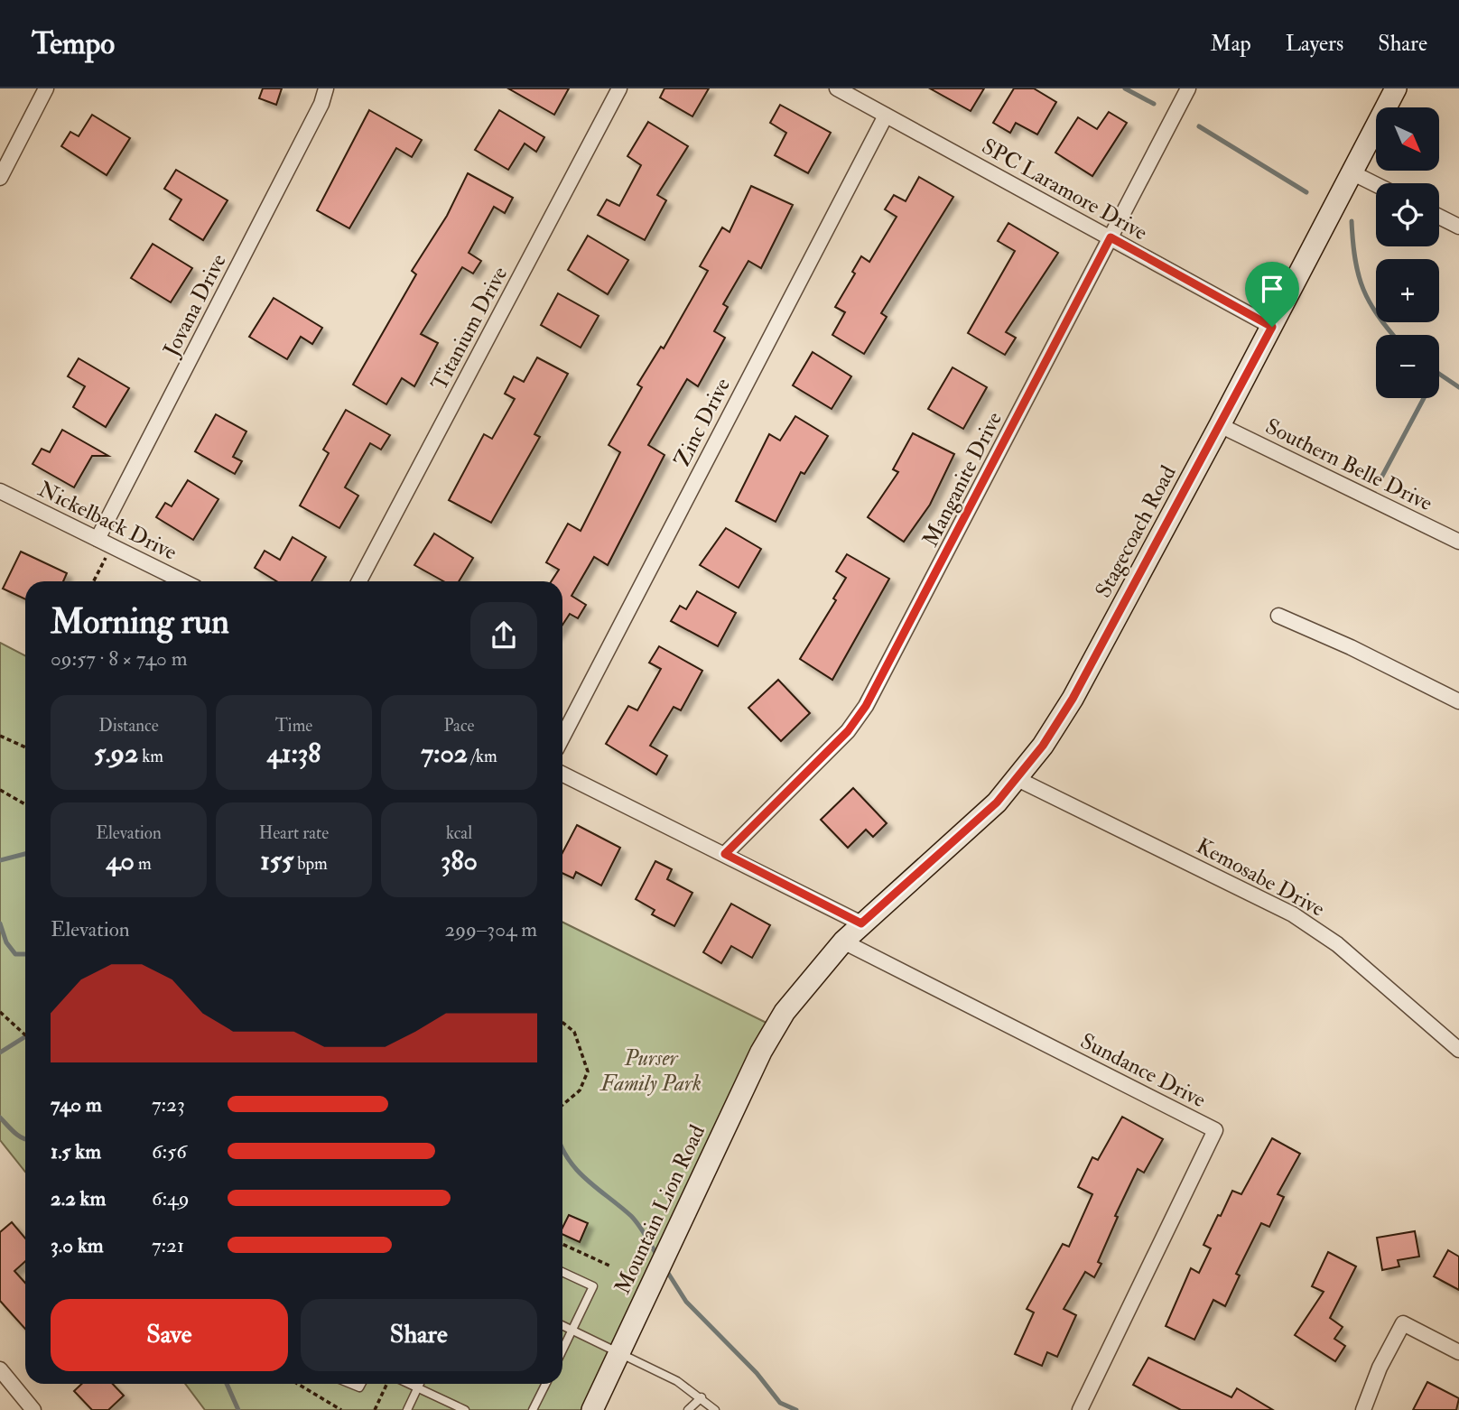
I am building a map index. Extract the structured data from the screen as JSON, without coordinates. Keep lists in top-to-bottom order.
{
  "streets": {
    "street": [
      "SPC Laramore Drive",
      "Jovana Drive",
      "Titanium Drive",
      "Zinc Drive",
      "Southern Belle Drive",
      "Manganite Drive",
      "Nickelback Drive",
      "Stagecoach Road",
      "Kemosabe Drive",
      "Sundance Drive",
      "Mountain Lion Road"
    ]
  },
  "crossings": [
    ["SPC Laramore Drive", "Zinc Drive"],
    ["SPC Laramore Drive", "Manganite Drive"],
    ["SPC Laramore Drive", "Stagecoach Road"],
    ["Jovana Drive", "Nickelback Drive"],
    ["Southern Belle Drive", "Stagecoach Road"],
    ["Stagecoach Road", "Kemosabe Drive"],
    ["Stagecoach Road", "Sundance Drive"],
    ["Stagecoach Road", "Mountain Lion Road"],
    ["Sundance Drive", "Mountain Lion Road"]
  ],
  "parks": ["Purser Family Park"],
  "north": "bottom right",
  "page": {
    "header": "Tempo",
    "nav": ["Map", "Layers", "Share"],
    "map_buttons": ["+", "−"],
    "heading": ["Morning run", "09:57 · 8 × 740 m"],
    "stats": [
      ["Distance", "5.92 km"],
      ["Time", "41:38"],
      ["Pace", "7:02 /km"],
      ["Elevation", "40 m"],
      ["Heart rate", "155 bpm"],
      ["kcal", "380"]
    ],
    "chart": ["Elevation", "299–304 m"],
    "list": [
      {
        "name": "740 m",
        "note": "7:23"
      },
      {
        "name": "1.5 km",
        "note": "6:56"
      },
      {
        "name": "2.2 km",
        "note": "6:49"
      },
      {
        "name": "3.0 km",
        "note": "7:21"
      }
    ],
    "buttons": ["Save", "Share"]
  }
}
